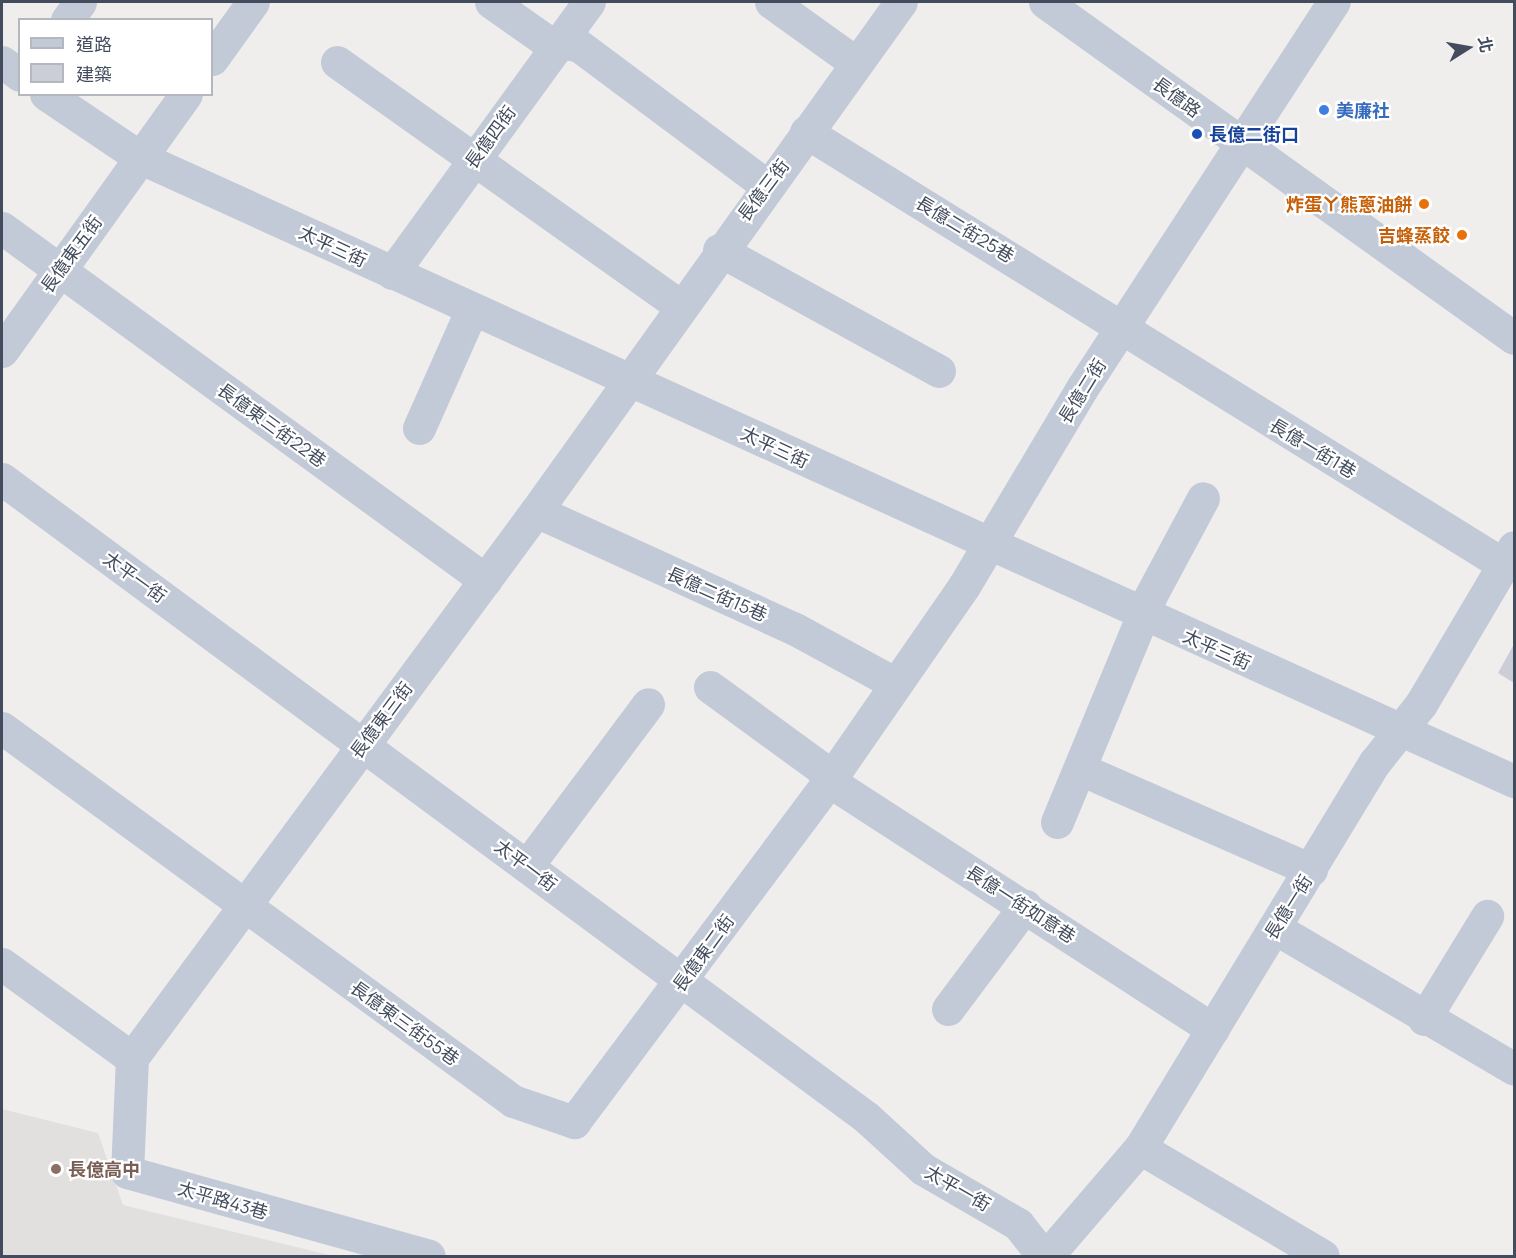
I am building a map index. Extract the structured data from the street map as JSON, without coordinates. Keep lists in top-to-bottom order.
{
  "streets": {
    "street": [
      "長億路",
      "長億四街",
      "長億三街",
      "長億二街25巷",
      "太平三街",
      "長億東五街",
      "長億二街",
      "長億東三街22巷",
      "長億一街1巷",
      "太平一街",
      "長億二街15巷",
      "長億東三街",
      "長億一街如意巷",
      "長億一街",
      "長億東二街",
      "長億東三街55巷",
      "太平路43巷"
    ]
  },
  "crossings": [
    ["長億路", "長億二街"],
    ["長億四街", "太平三街"],
    ["長億三街", "長億二街25巷"],
    ["長億三街", "太平三街"],
    ["長億三街", "長億東三街"],
    ["長億二街25巷", "長億二街"],
    ["長億二街25巷", "長億一街1巷"],
    ["太平三街", "長億東五街"],
    ["太平三街", "長億二街"],
    ["太平三街", "長億東三街"],
    ["太平三街", "長億一街"],
    ["長億東五街", "長億東三街22巷"],
    ["長億二街", "長億一街1巷"],
    ["長億二街", "長億二街15巷"],
    ["長億二街", "長億一街如意巷"],
    ["長億二街", "長億東二街"],
    ["長億東三街22巷", "長億東三街"],
    ["長億一街1巷", "長億一街"],
    ["太平一街", "長億東三街"],
    ["太平一街", "長億一街"],
    ["太平一街", "長億東二街"],
    ["長億二街15巷", "長億東三街"],
    ["長億東三街", "長億東三街55巷"],
    ["長億東三街", "太平路43巷"],
    ["長億一街如意巷", "長億一街"],
    ["長億一街如意巷", "長億東二街"],
    ["長億東二街", "長億東三街55巷"]
  ],
  "places": [
    "美廉社",
    "長億二街口",
    "炸蛋ㄚ熊蔥油餅",
    "吉蜂蒸餃",
    "長億高中"
  ],
  "legend": ["道路", "建築"],
  "north": "right"
}
